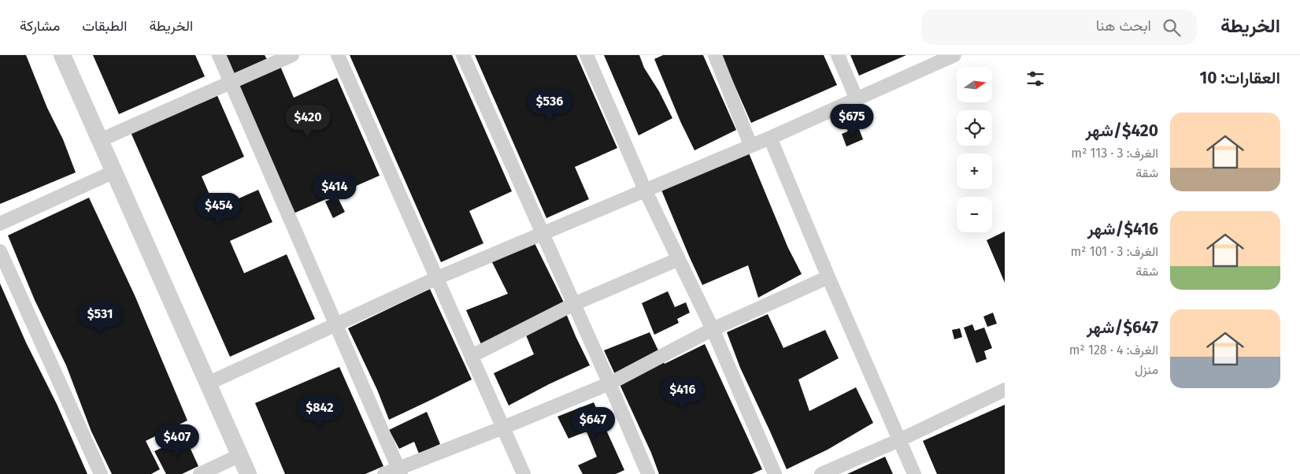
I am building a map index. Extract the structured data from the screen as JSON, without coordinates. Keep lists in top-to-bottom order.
{
  "north": "right",
  "page": {
    "header": "الخريطة",
    "search": "ابحث هنا",
    "nav": ["الخريطة", "الطبقات", "مشاركة"],
    "heading": "العقارات: 10",
    "map_buttons": ["+", "−"],
    "price": [
      "$536",
      "$675",
      "$420",
      "$414",
      "$454",
      "$531",
      "$416",
      "$842",
      "$647",
      "$407"
    ],
    "list": [
      {
        "name": "$420/شهر",
        "note": "الغرف: 3 · 113 m² · شقة"
      },
      {
        "name": "$416/شهر",
        "note": "الغرف: 3 · 101 m² · شقة"
      },
      {
        "name": "$647/شهر",
        "note": "الغرف: 4 · 128 m² · منزل"
      }
    ]
  }
}
